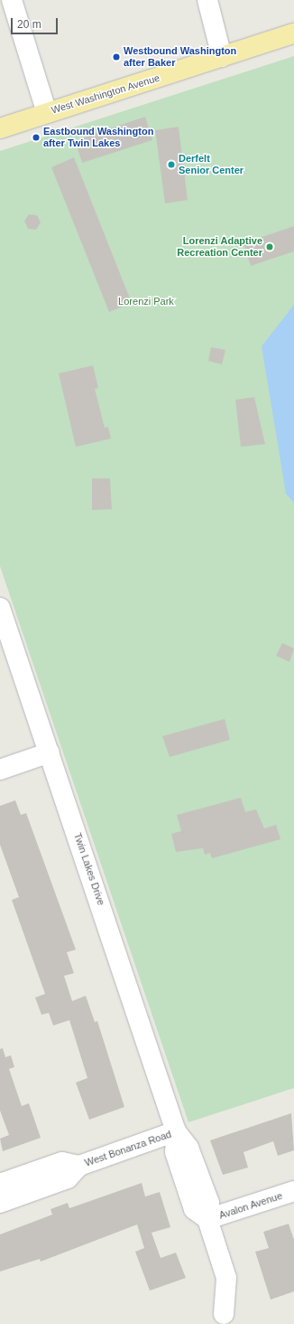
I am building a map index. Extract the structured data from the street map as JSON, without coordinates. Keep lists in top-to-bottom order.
{
  "streets": {
    "main road": ["West Washington Avenue"],
    "street": ["Twin Lakes Drive", "West Bonanza Road", "Avalon Avenue"]
  },
  "crossings": [
    ["Twin Lakes Drive", "West Bonanza Road"],
    ["Twin Lakes Drive", "Avalon Avenue"]
  ],
  "parks": ["Lorenzi Park"],
  "places": [
    "Westbound Washington after Baker",
    "Eastbound Washington after Twin Lakes",
    "Derfelt Senior Center",
    "Lorenzi Adaptive Recreation Center"
  ],
  "scale_bar": "20 m"
}
